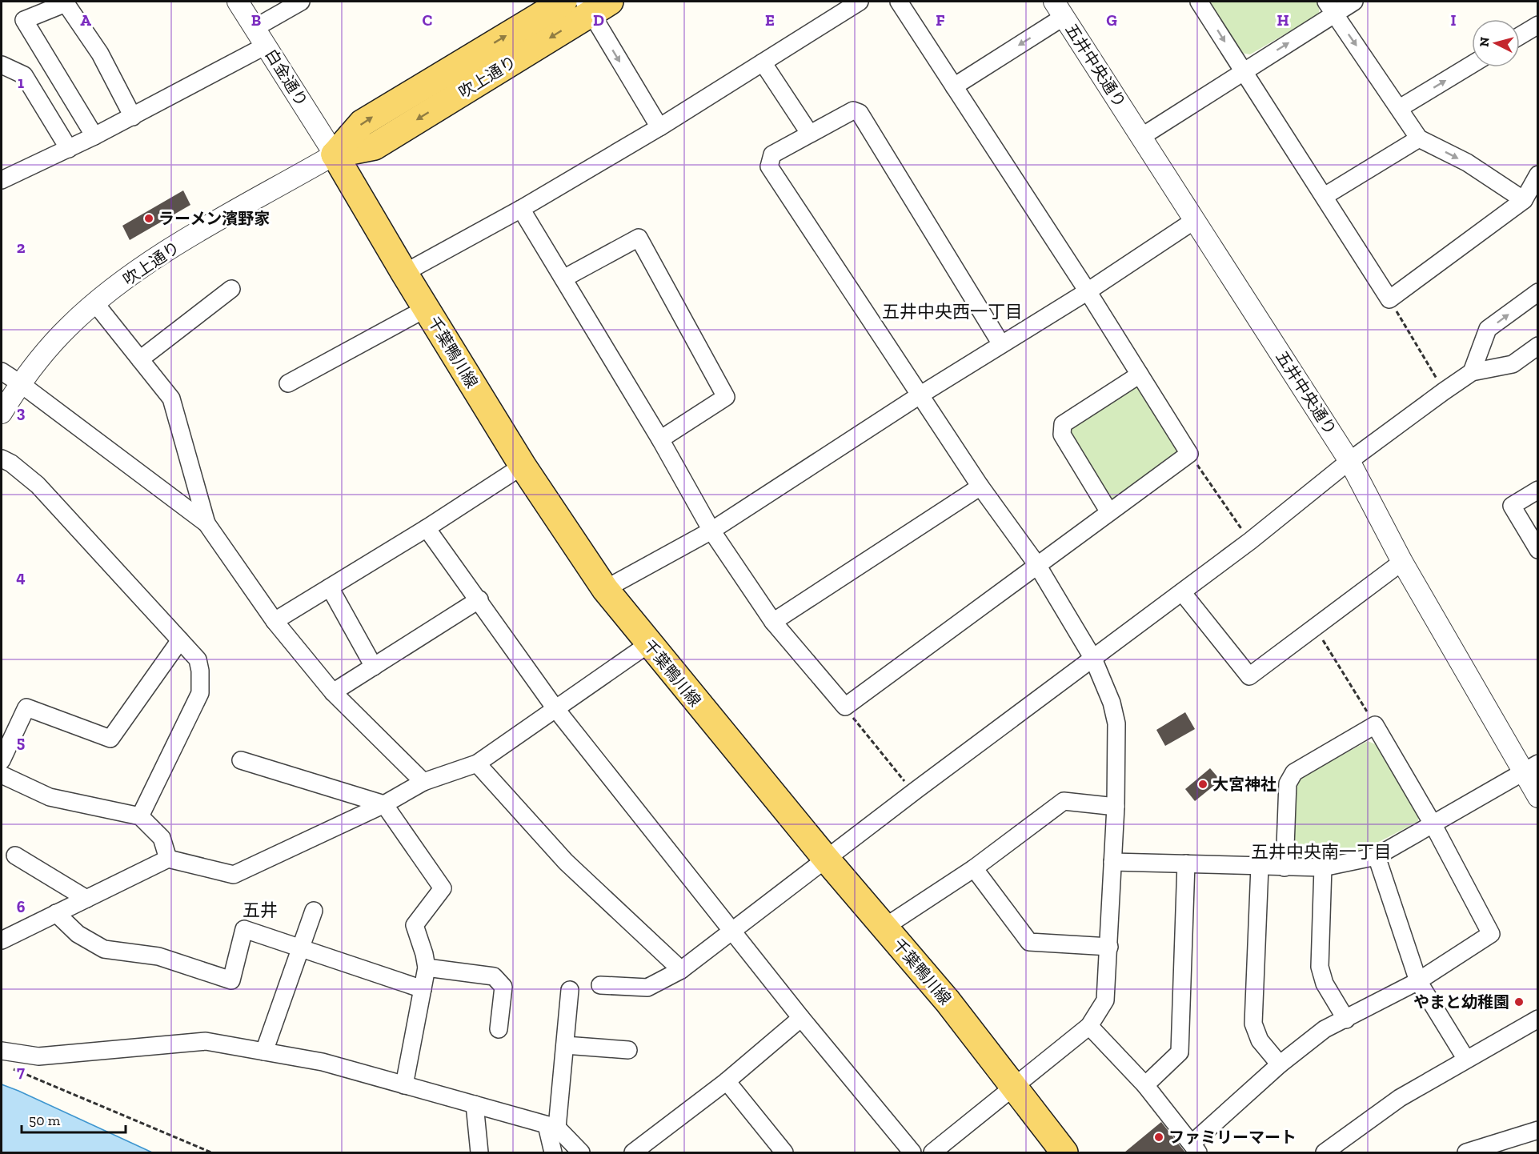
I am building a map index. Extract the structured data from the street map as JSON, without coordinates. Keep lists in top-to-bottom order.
{
  "streets": {
    "main road": ["吹上通り", "千葉鴨川線"],
    "street": ["五井中央通り", "白金通り"]
  },
  "crossings": [
    ["吹上通り", "白金通り"],
    ["吹上通り", "千葉鴨川線"],
    ["白金通り", "千葉鴨川線"]
  ],
  "districts": ["五井中央西一丁目", "五井中央南一丁目", "五井"],
  "places": [
    "ラーメン濱野家",
    "大宮神社",
    "やまと幼稚園",
    "ファミリーマート"
  ],
  "scale_bar": "50 m",
  "north": "left",
  "grid": {
    "columns": [
      "A",
      "B",
      "C",
      "D",
      "E",
      "F",
      "G",
      "H",
      "I"
    ],
    "rows": [
      "1",
      "2",
      "3",
      "4",
      "5",
      "6",
      "7"
    ]
  }
}
